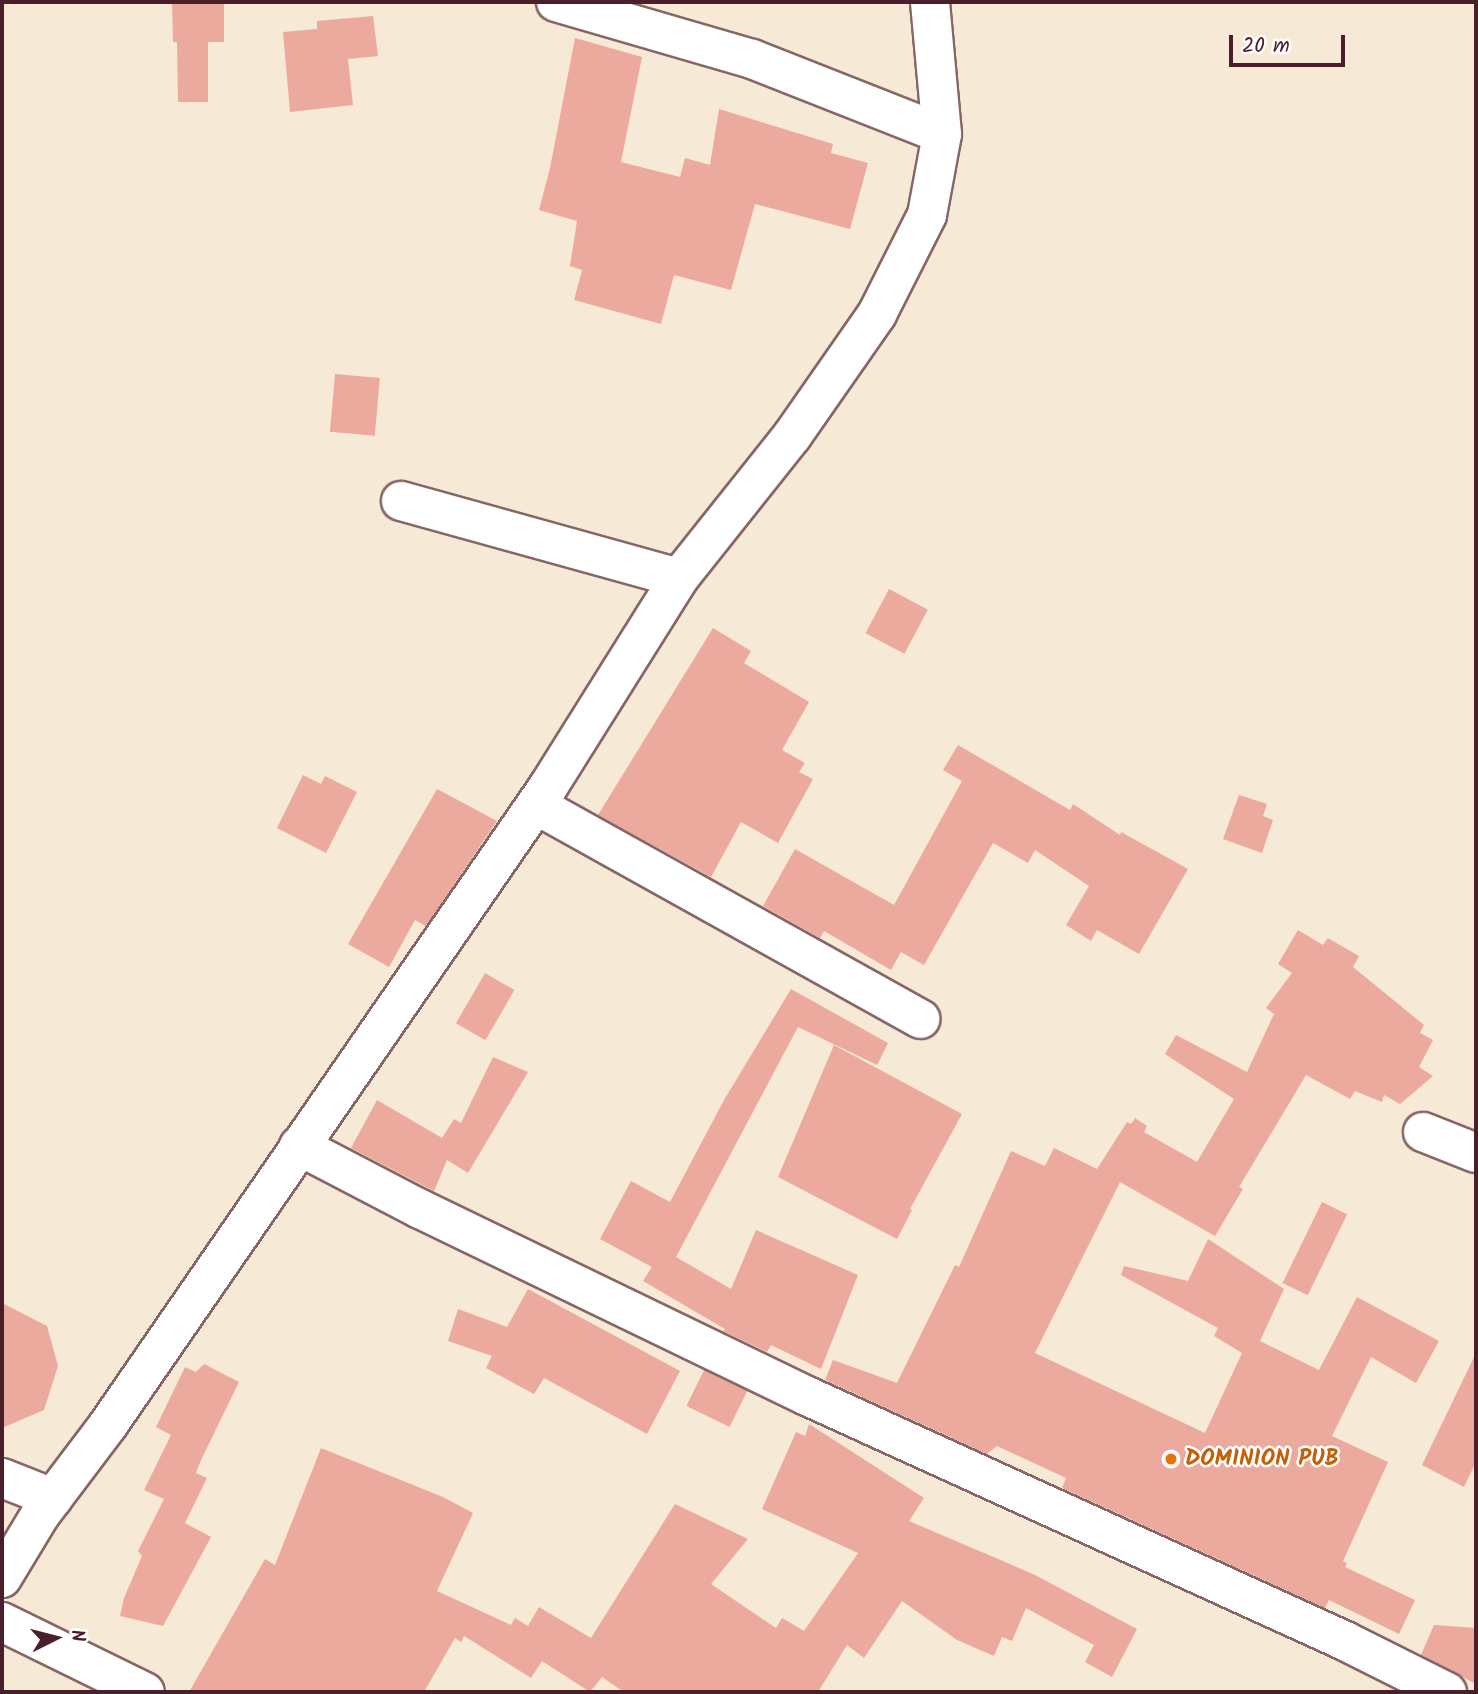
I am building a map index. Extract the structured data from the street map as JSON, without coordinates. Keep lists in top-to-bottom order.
{
  "places": ["DOMINION PUB"],
  "scale_bar": "20 m",
  "north": "right"
}
